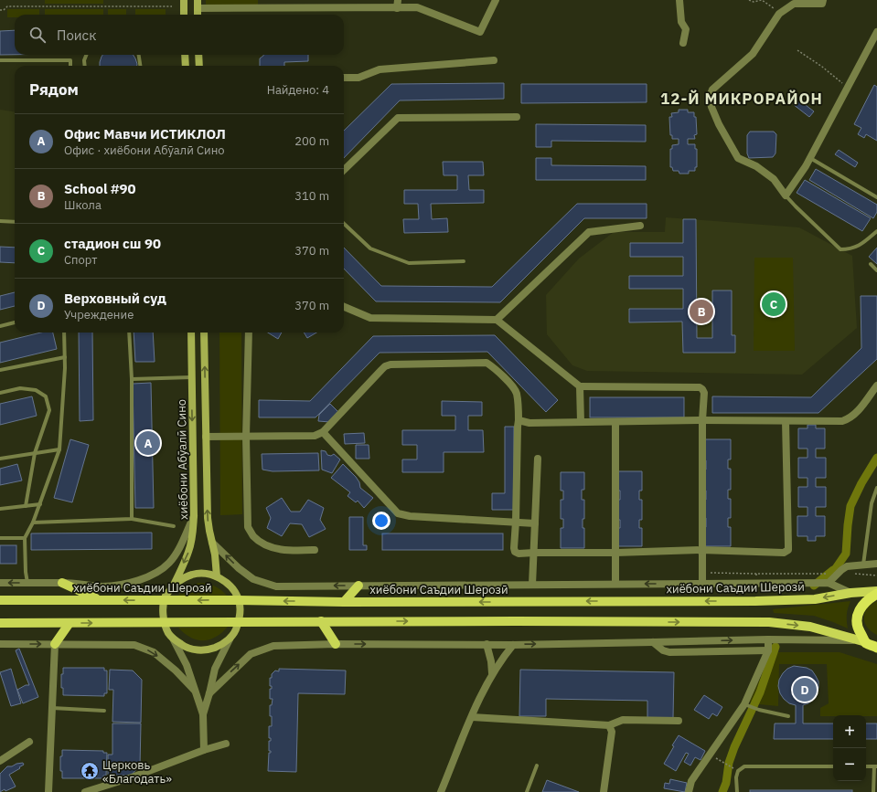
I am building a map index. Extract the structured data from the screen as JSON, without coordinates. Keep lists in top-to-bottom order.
{
  "streets": {
    "main road": ["хиёбони Абӯалӣ Сино", "хиёбони Саъдии Шерозӣ"]
  },
  "crossings": [
    ["хиёбони Абӯалӣ Сино", "хиёбони Саъдии Шерозӣ"]
  ],
  "districts": ["12-Й МИКРОРАЙОН"],
  "places": {
    "temple": ["Церковь «Благодать»"]
  },
  "page": {
    "search": "Поиск",
    "heading": ["Рядом", "Найдено: 4"],
    "list": [
      {
        "mark": "A",
        "name": "Офис Мавчи ИСТИКЛОЛ",
        "note": "Офис · хиёбони Абӯалӣ Сино",
        "value": "200 m"
      },
      {
        "mark": "B",
        "name": "School #90",
        "note": "Школа",
        "value": "310 m"
      },
      {
        "mark": "C",
        "name": "стадион сш 90",
        "note": "Спорт",
        "value": "370 m"
      },
      {
        "mark": "D",
        "name": "Верховный суд",
        "note": "Учреждение",
        "value": "370 m"
      }
    ],
    "pins": [
      "C",
      "B",
      "A",
      "D"
    ],
    "map_buttons": ["+", "−"]
  }
}
